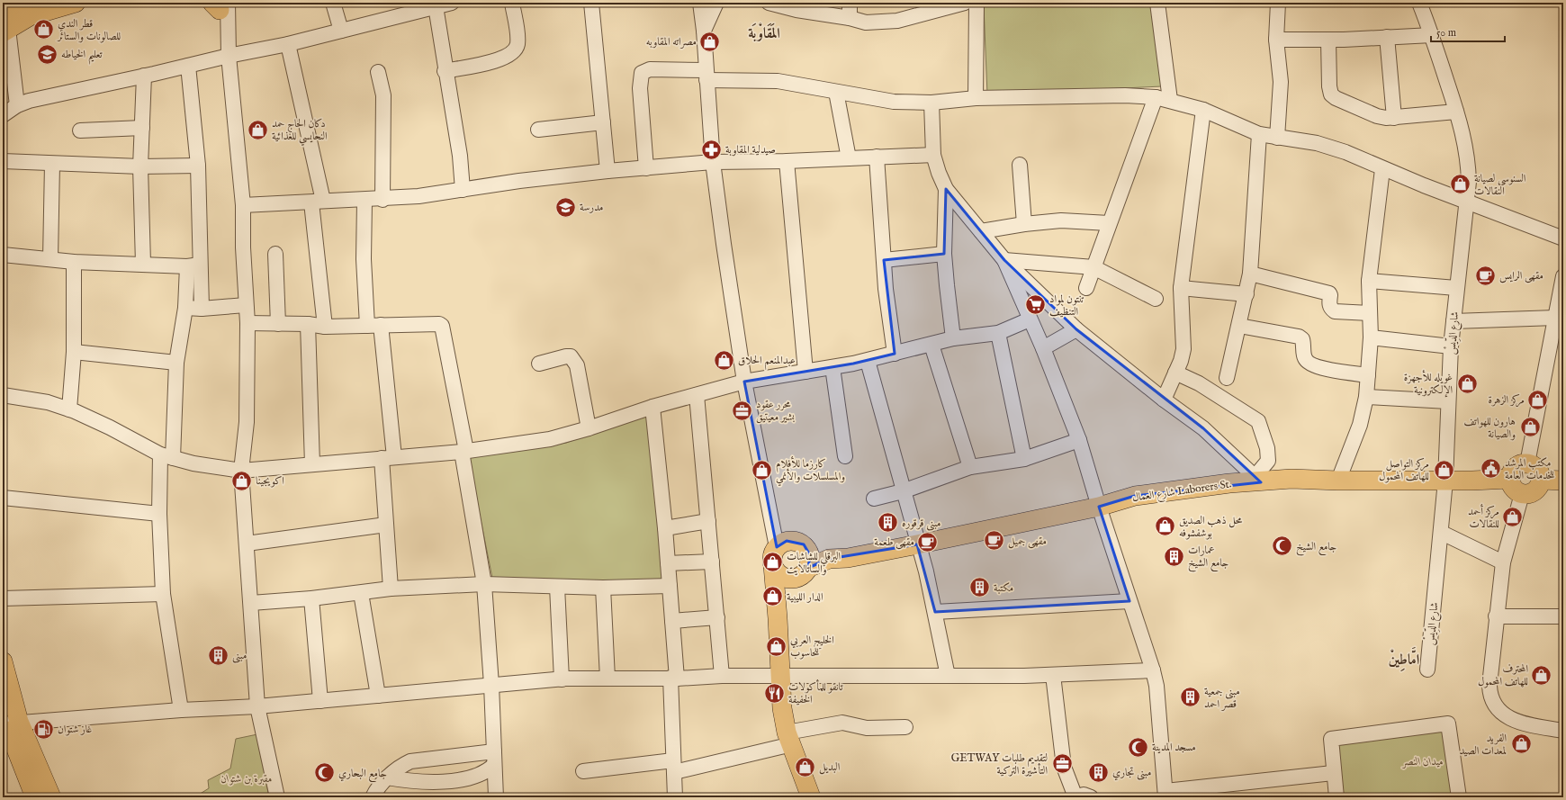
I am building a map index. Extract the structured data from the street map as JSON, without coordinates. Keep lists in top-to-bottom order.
{
  "streets": {
    "main road": ["شارع العمال Laborers St."],
    "street": ["شارع الدِّيسْ"]
  },
  "crossings": [
    ["شارع الدِّيسْ", "شارع العمال Laborers St."]
  ],
  "districts": ["المَقَاوْبَة", "امَّاطِينْ"],
  "parks": ["ميدان النصر", "مقبرة بن شتوان"],
  "places": {
    "shop": [
      "قطر الندي للصالونات والستائر",
      "مصراته المقاوبه",
      "دكان الحاج حمد النحايسي للغذائية",
      "السنوسي لصيانة النقالات",
      "عبدالمنعم الحلاق",
      "غويله للأجهزة الإلكترونية",
      "مركز الزهرة",
      "هارون للهواتف والصيانة",
      "كارزما للأفلام والمسلسلات والأنمي",
      "مركز التواصل للهاتف المحمول",
      "اكويجينا",
      "مركز أحمد للنقالات",
      "محل ذهب الصديق بوشفشوفه",
      "البرقلي للشاشات والساتالايت",
      "الدار الليبية",
      "الخليج العربي للحاسوب",
      "المحترف للهاتف المحمول",
      "الفريد لمعدات الصيد",
      "البديل"
    ],
    "school or university": ["تعليم الخياطه", "مدرسة"],
    "pharmacy": ["صيدلية المقاوبة"],
    "cafe": ["مقهى الرايس", "مقهى جميل", "مقهى طعمة"],
    "supermarket": ["تنتون لمواد التنظيف"],
    "office": ["محرر عقود بشير معيتيق", "GETWAY لتقديم طلبات التأشيرة التركية"],
    "public building": ["مكتب المرشد للخدمات العامة"],
    "building": [
      "مبنى قرقوره",
      "عمارات جامع الشيخ",
      "مكتبة",
      "مبنى",
      "مبنى جمعية قصر احمد",
      "مبنى تجاري"
    ],
    "mosque": ["جامع الشيخ", "مسجد المدينة", "جامع البحاري"],
    "restaurant": ["تانقو للمأكولات الخفيفة"],
    "fuel station": ["غاز شتوان"]
  },
  "scale_bar": "50 m"
}
